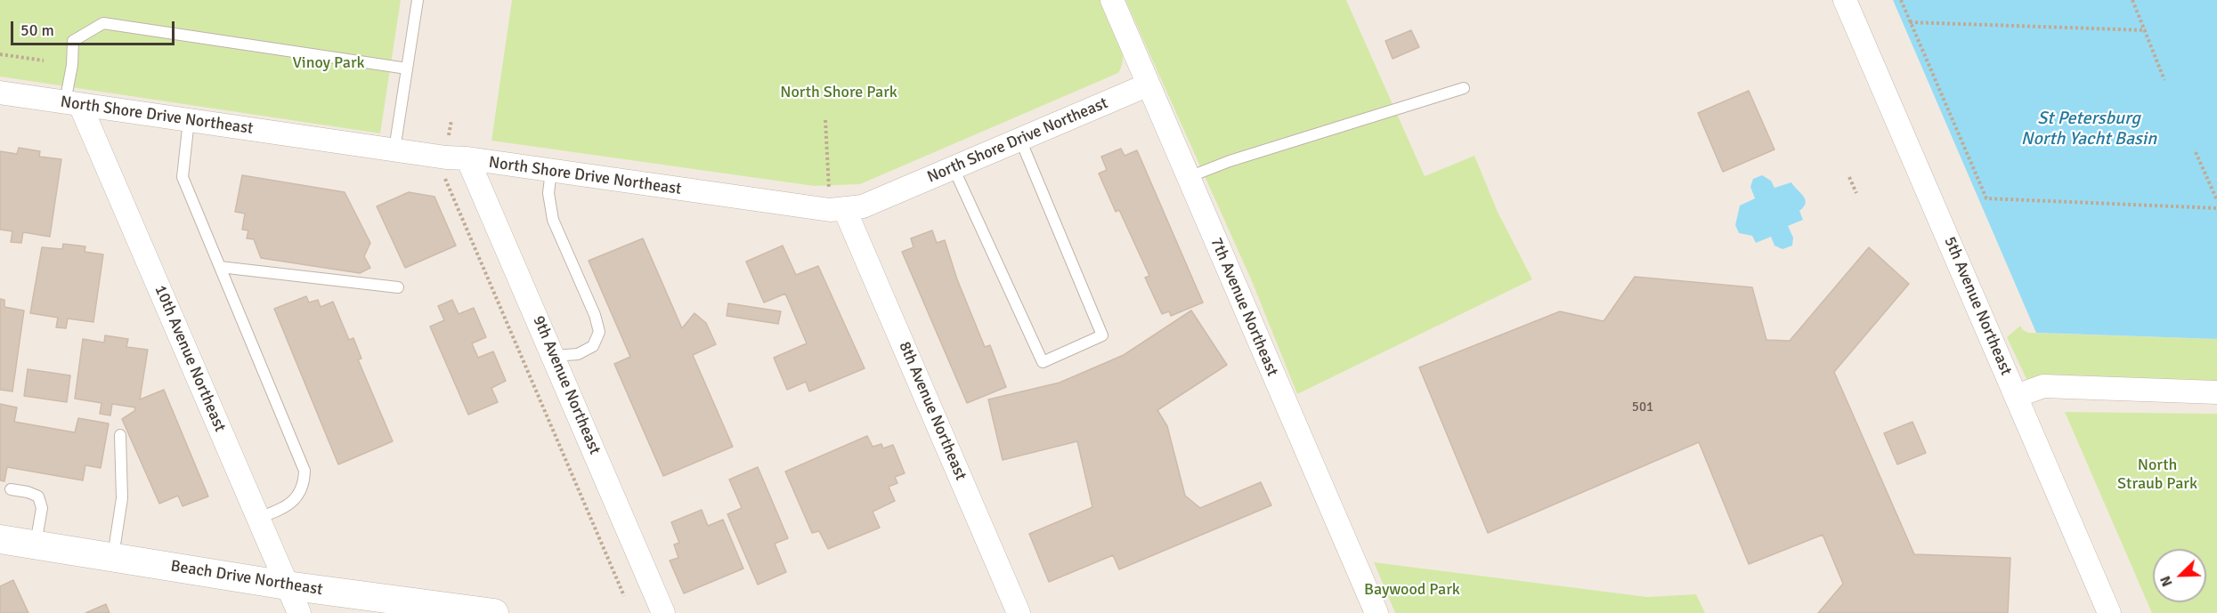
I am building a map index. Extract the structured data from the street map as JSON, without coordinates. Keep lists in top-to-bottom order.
{
  "streets": {
    "street": [
      "North Shore Drive Northeast",
      "5th Avenue Northeast",
      "7th Avenue Northeast",
      "10th Avenue Northeast",
      "9th Avenue Northeast",
      "8th Avenue Northeast",
      "Beach Drive Northeast"
    ]
  },
  "crossings": [
    ["North Shore Drive Northeast", "7th Avenue Northeast"],
    ["North Shore Drive Northeast", "10th Avenue Northeast"],
    ["North Shore Drive Northeast", "9th Avenue Northeast"],
    ["North Shore Drive Northeast", "8th Avenue Northeast"],
    ["10th Avenue Northeast", "Beach Drive Northeast"]
  ],
  "water": ["St Petersburg North Yacht Basin"],
  "parks": [
    "Vinoy Park",
    "North Shore Park",
    "North Straub Park",
    "Baywood Park"
  ],
  "house_numbers": ["501"],
  "scale_bar": "50 m",
  "north": "bottom left"
}
